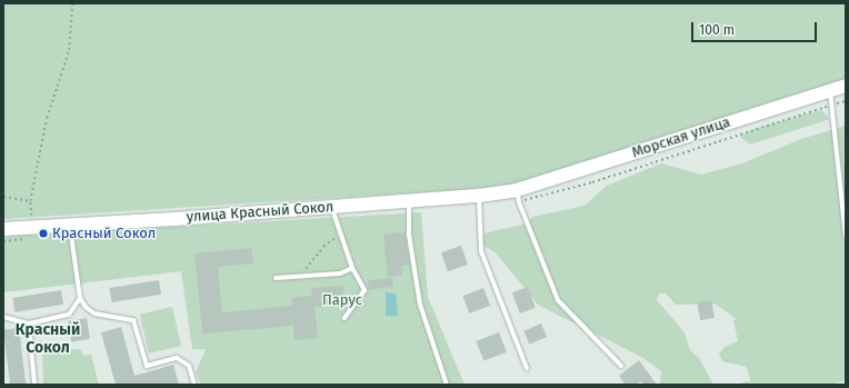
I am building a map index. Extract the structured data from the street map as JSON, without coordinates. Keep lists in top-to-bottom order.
{
  "streets": {
    "street": ["Морская улица", "улица Красный Сокол"]
  },
  "crossings": [
    ["Морская улица", "улица Красный Сокол"]
  ],
  "districts": ["Красный Сокол"],
  "parks": ["Парус"],
  "places": ["Красный Сокол"],
  "scale_bar": "100 m"
}
